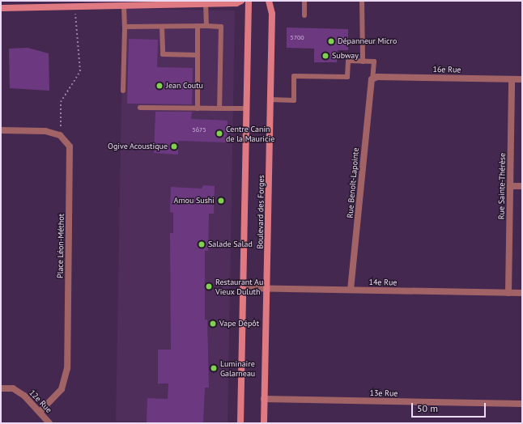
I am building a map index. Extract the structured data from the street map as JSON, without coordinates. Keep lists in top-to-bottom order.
{
  "streets": {
    "main road": ["Boulevard des Forges"],
    "street": [
      "16e Rue",
      "Rue Benoît-Lapointe",
      "Rue Sainte-Thérèse",
      "Place Léon-Méthot",
      "14e Rue",
      "13e Rue",
      "12e Rue"
    ]
  },
  "crossings": [
    ["16e Rue", "Rue Benoît-Lapointe"],
    ["16e Rue", "Rue Sainte-Thérèse"],
    ["Rue Benoît-Lapointe", "14e Rue"],
    ["Rue Sainte-Thérèse", "14e Rue"],
    ["Boulevard des Forges", "14e Rue"],
    ["Boulevard des Forges", "13e Rue"],
    ["Place Léon-Méthot", "12e Rue"]
  ],
  "places": [
    "Dépanneur Micro",
    "Subway",
    "Jean Coutu",
    "Centre Canin de la Mauricie",
    "Ogive Acoustique",
    "Amou Sushi",
    "Salade Salad",
    "Restaurant Au Vieux Duluth",
    "Vape Dépôt",
    "Luminaire Galarneau"
  ],
  "house_numbers": ["5700", "5675"],
  "scale_bar": "50 m"
}
